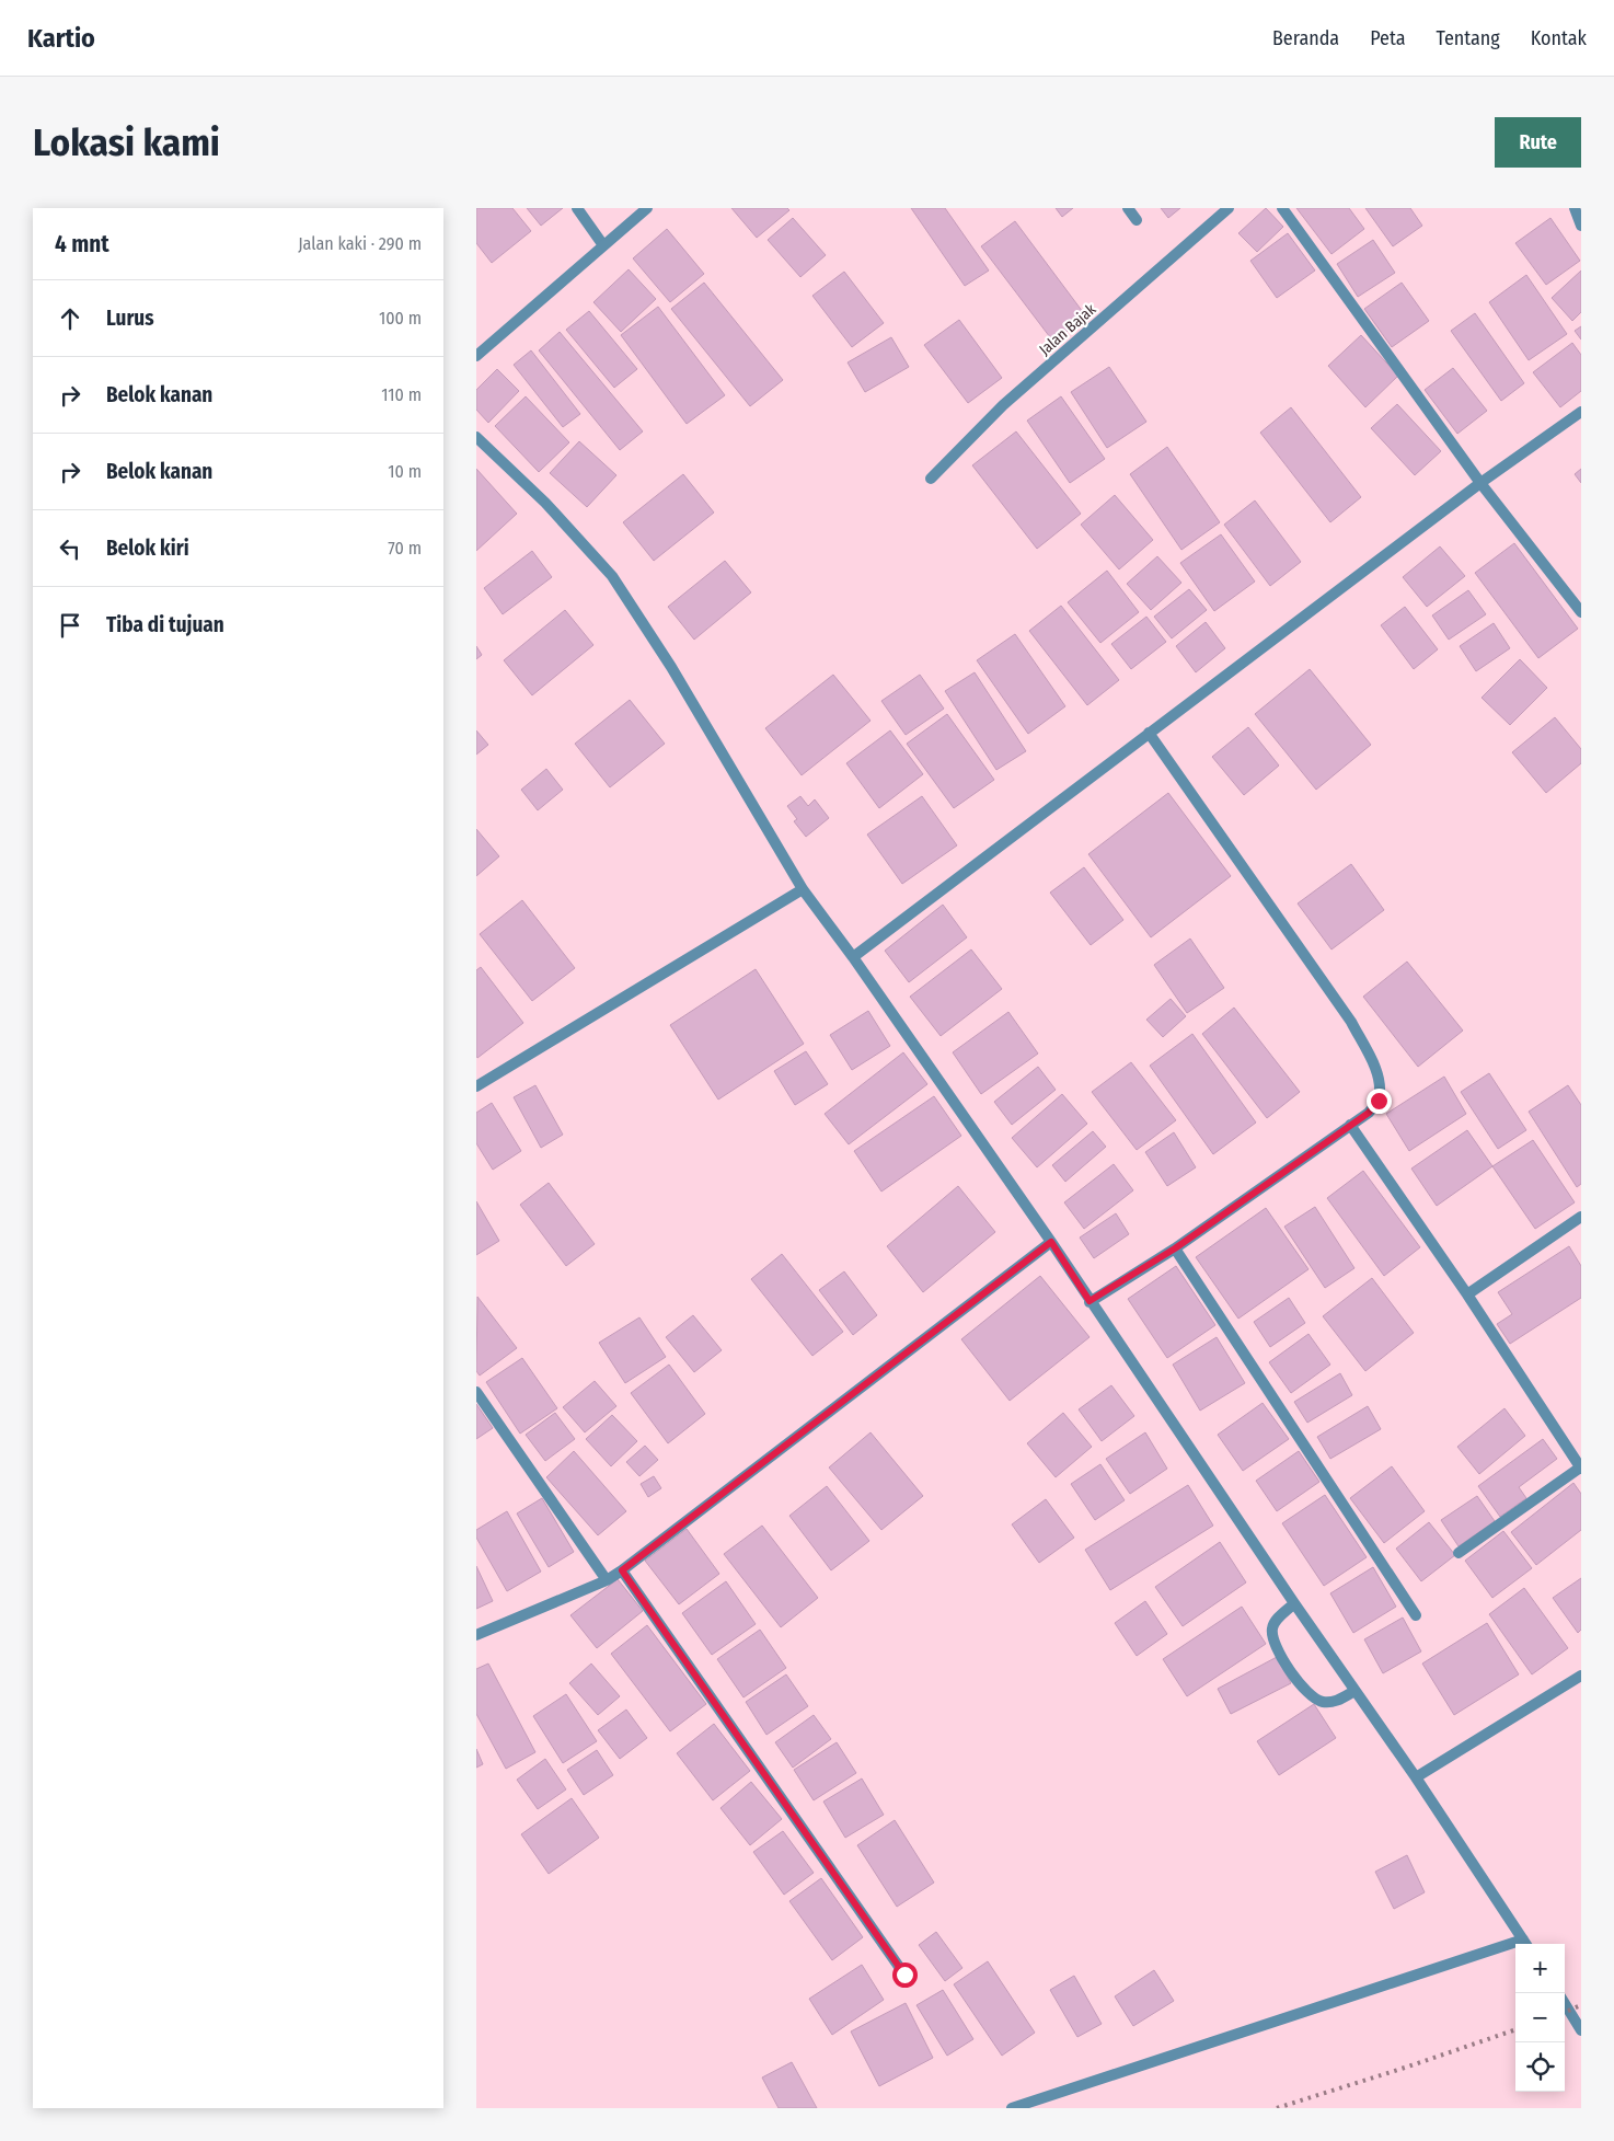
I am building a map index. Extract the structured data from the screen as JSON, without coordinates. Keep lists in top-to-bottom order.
{
  "streets": {
    "street": ["Jalan Bajak"]
  },
  "page": {
    "header": "Kartio",
    "nav": [
      "Beranda",
      "Peta",
      "Tentang",
      "Kontak"
    ],
    "buttons": "Rute",
    "title": "Lokasi kami",
    "heading": ["4 mnt", "Jalan kaki · 290 m"],
    "list": [
      ["Lurus", "100 m"],
      ["Belok kanan", "110 m"],
      ["Belok kanan", "10 m"],
      ["Belok kiri", "70 m"],
      "Tiba di tujuan"
    ],
    "map_buttons": ["+", "−"]
  }
}
